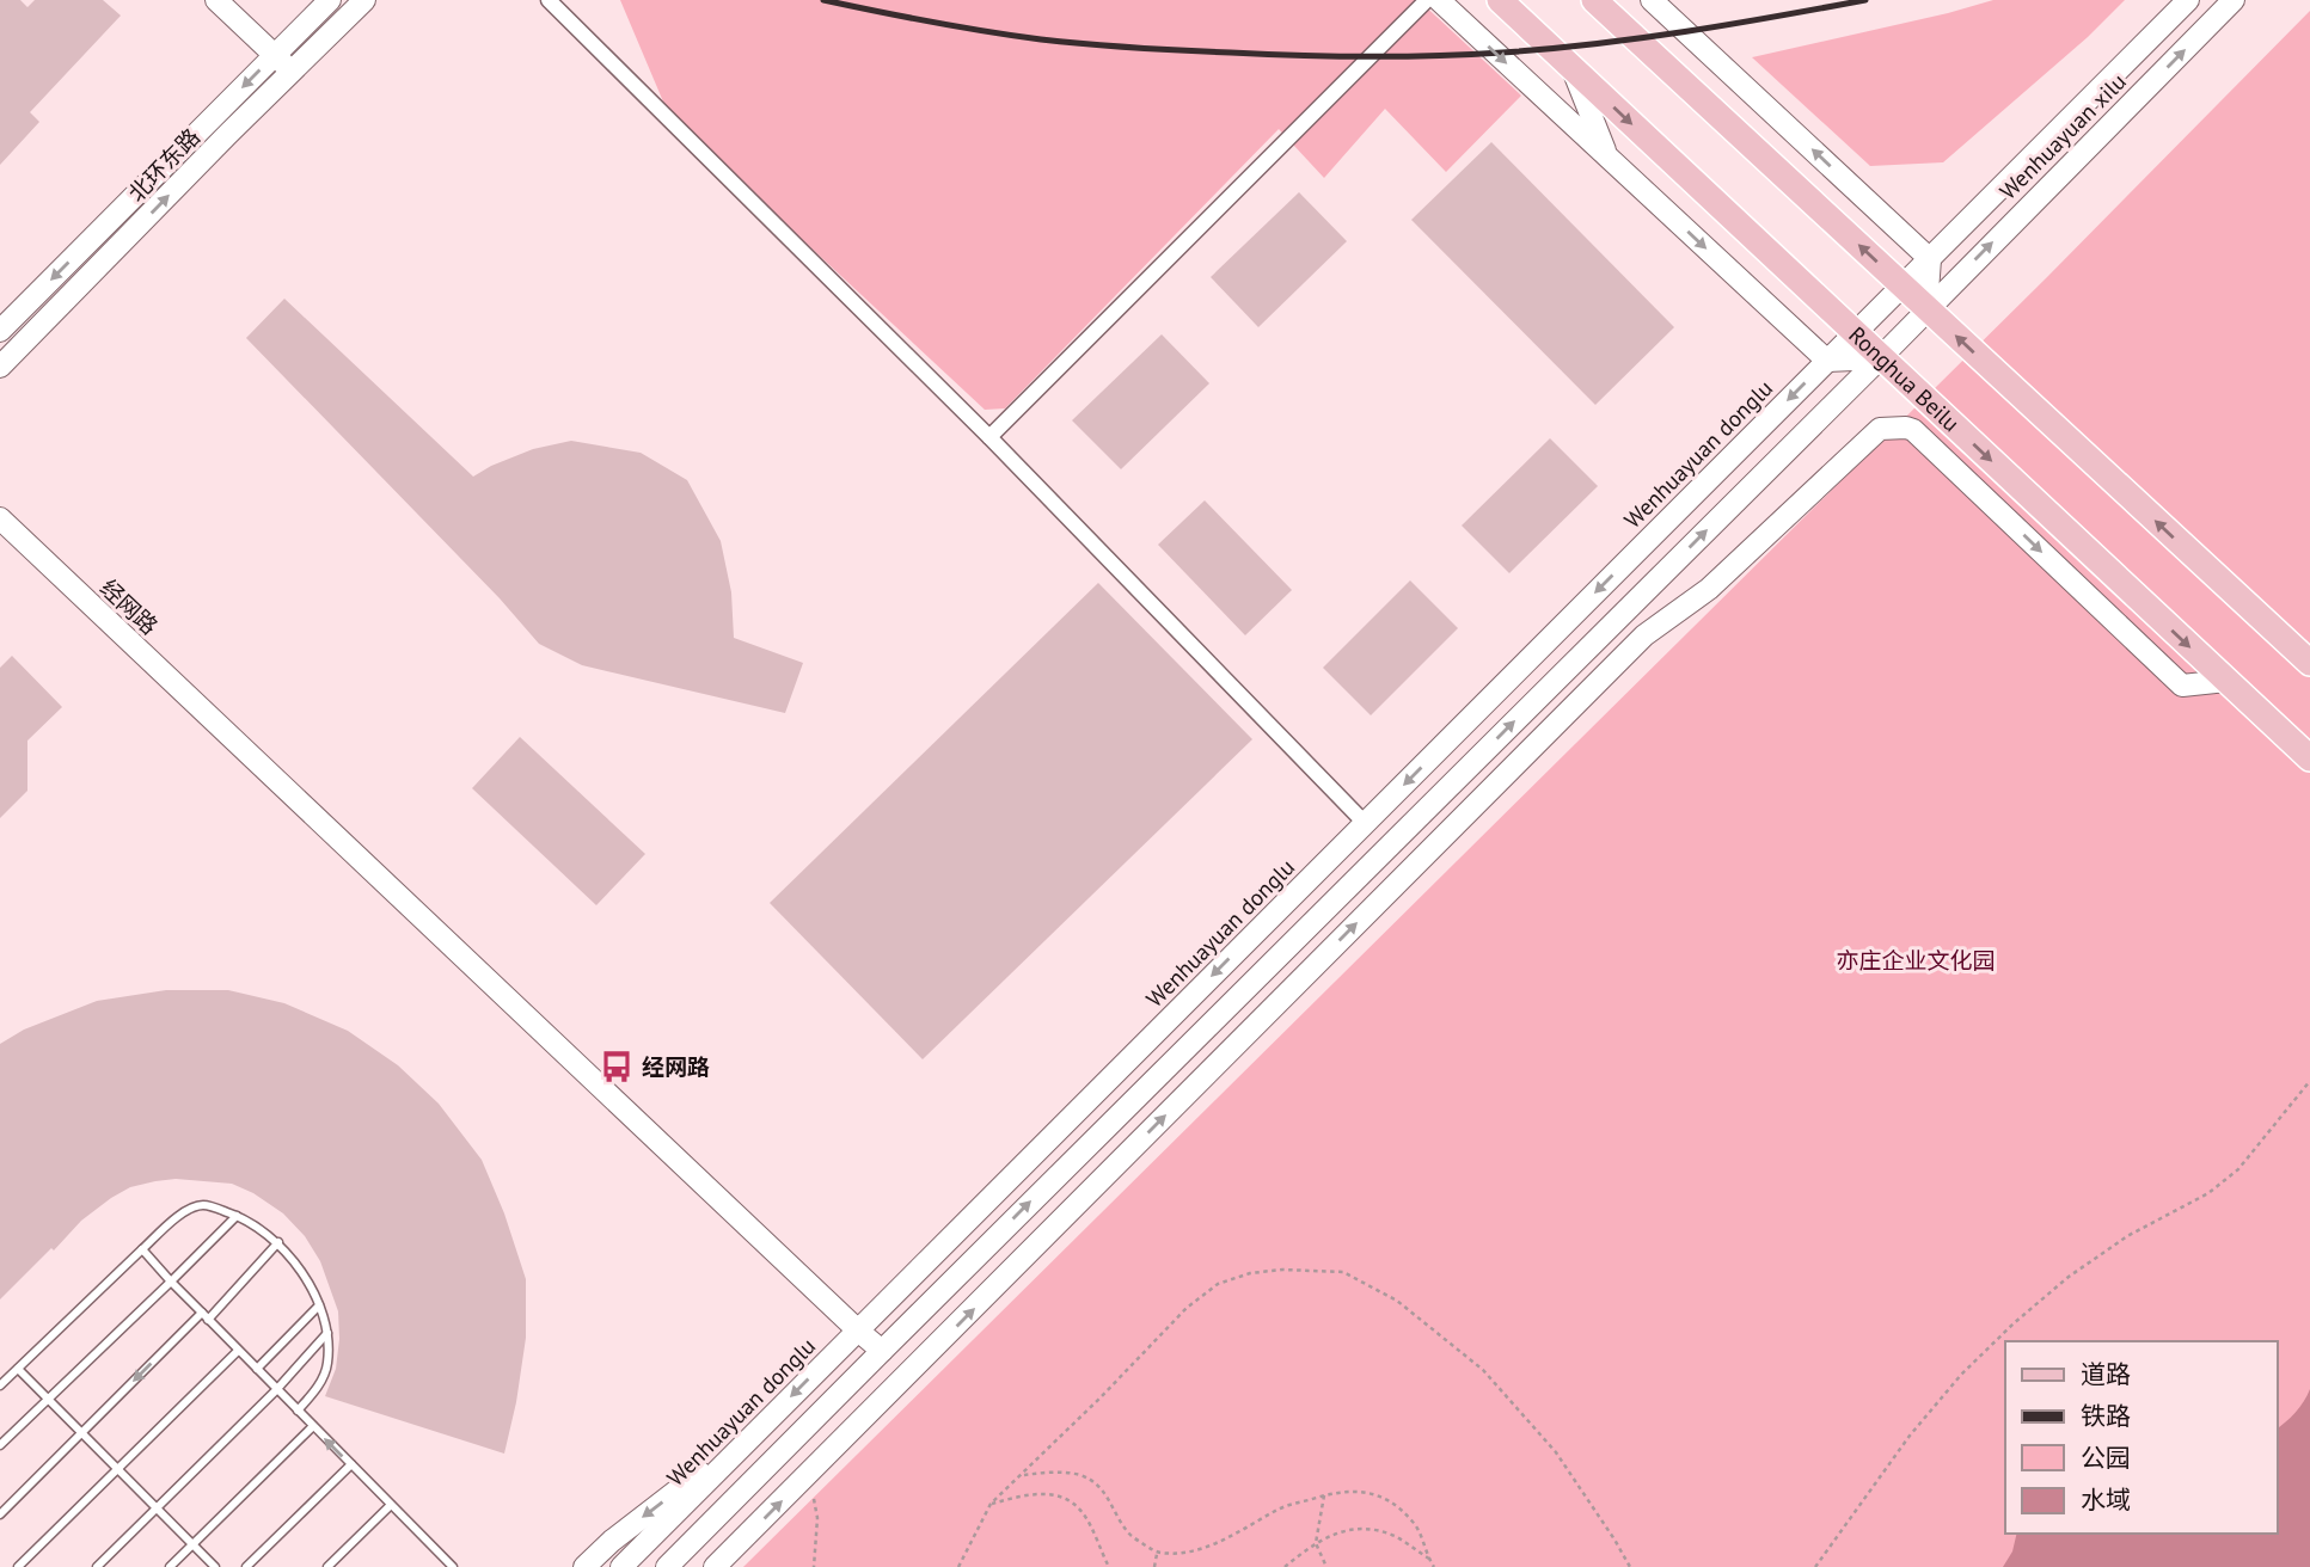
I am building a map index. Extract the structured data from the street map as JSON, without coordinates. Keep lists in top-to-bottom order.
{
  "streets": {
    "main road": ["Ronghua Beilu"],
    "street": [
      "Wenhuayuan xilu",
      "北环东路",
      "Wenhuayuan donglu",
      "经网路"
    ]
  },
  "crossings": [
    ["Wenhuayuan xilu", "Ronghua Beilu"],
    ["Wenhuayuan xilu", "Wenhuayuan donglu"],
    ["Ronghua Beilu", "Wenhuayuan donglu"],
    ["Wenhuayuan donglu", "经网路"]
  ],
  "parks": ["亦庄企业文化园"],
  "places": {
    "bus stop": ["经网路"]
  },
  "legend": [
    "道路",
    "铁路",
    "公园",
    "水域"
  ]
}
